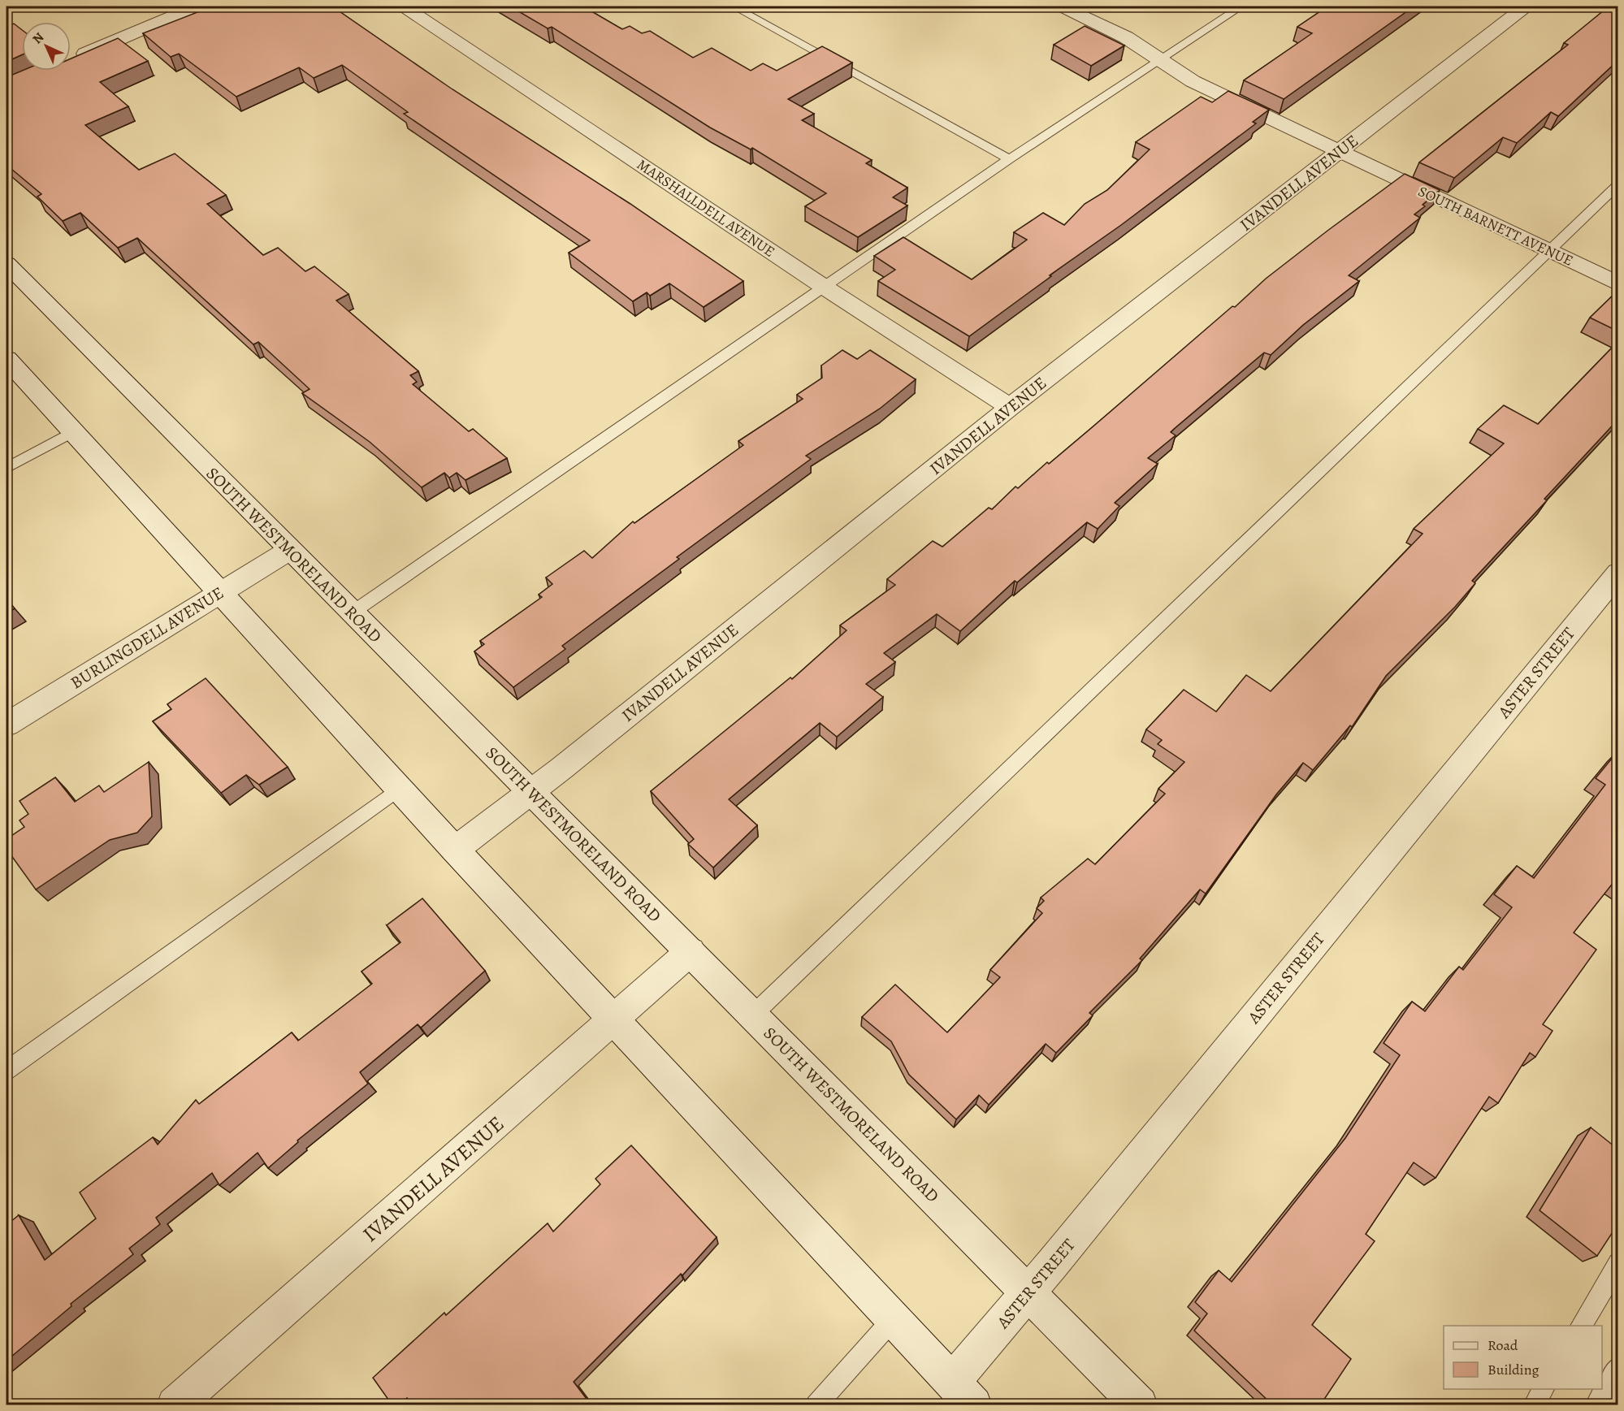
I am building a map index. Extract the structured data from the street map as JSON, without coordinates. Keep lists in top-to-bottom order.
{
  "streets": {
    "street": [
      "IVANDELL AVENUE",
      "MARSHALLDELL AVENUE",
      "SOUTH BARNETT AVENUE",
      "SOUTH WESTMORELAND ROAD",
      "BURLINGDELL AVENUE",
      "ASTER STREET"
    ]
  },
  "crossings": [
    ["IVANDELL AVENUE", "MARSHALLDELL AVENUE"],
    ["IVANDELL AVENUE", "SOUTH BARNETT AVENUE"],
    ["IVANDELL AVENUE", "SOUTH WESTMORELAND ROAD"],
    ["SOUTH WESTMORELAND ROAD", "BURLINGDELL AVENUE"],
    ["SOUTH WESTMORELAND ROAD", "ASTER STREET"]
  ],
  "legend": ["Road", "Building"],
  "north": "top left"
}
